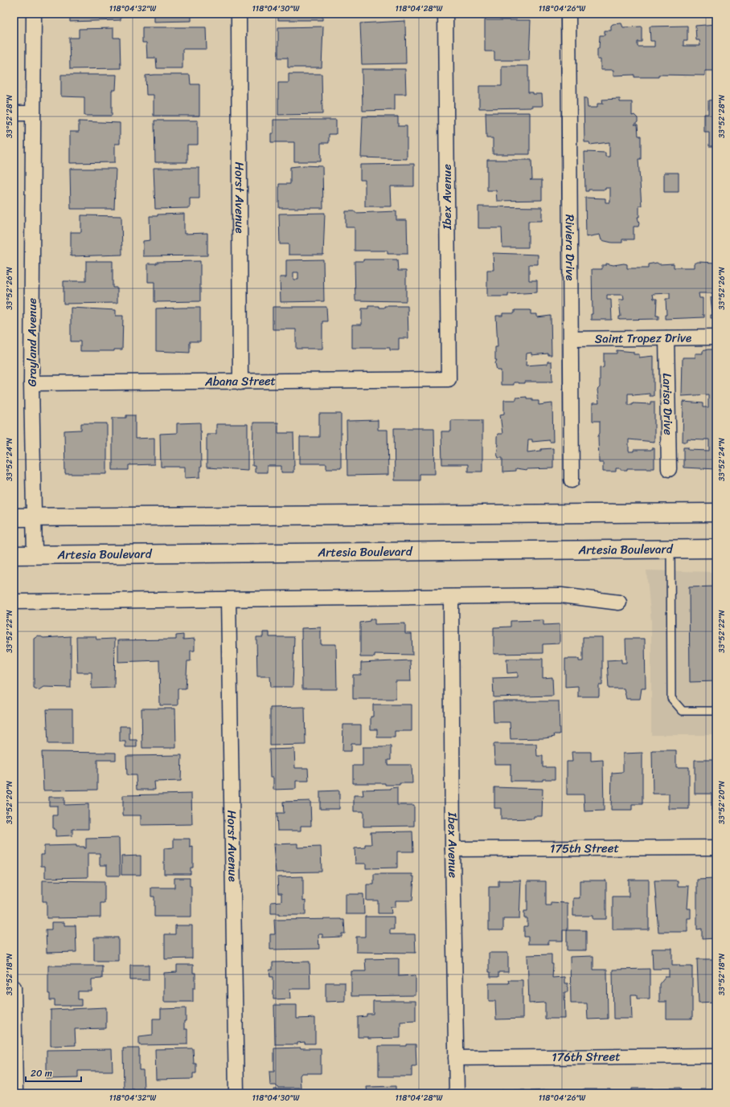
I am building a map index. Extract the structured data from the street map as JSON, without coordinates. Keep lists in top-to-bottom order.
{
  "streets": {
    "main road": ["Artesia Boulevard"],
    "street": [
      "Ibex Avenue",
      "Horst Avenue",
      "Riviera Drive",
      "Saint Tropez Drive",
      "Grayland Avenue",
      "Abana Street",
      "Larisa Drive",
      "175th Street",
      "176th Street"
    ]
  },
  "crossings": [
    ["Ibex Avenue", "Abana Street"],
    ["Ibex Avenue", "175th Street"],
    ["Ibex Avenue", "176th Street"],
    ["Horst Avenue", "Abana Street"],
    ["Riviera Drive", "Saint Tropez Drive"],
    ["Saint Tropez Drive", "Larisa Drive"],
    ["Grayland Avenue", "Abana Street"],
    ["Grayland Avenue", "Artesia Boulevard"]
  ],
  "scale_bar": "20 m",
  "coordinates": [
    "118°04'32\"W",
    "118°04'30\"W",
    "118°04'28\"W",
    "118°04'26\"W",
    "33°52'28\"N",
    "33°52'26\"N",
    "33°52'24\"N",
    "33°52'22\"N",
    "33°52'20\"N",
    "33°52'18\"N"
  ]
}
